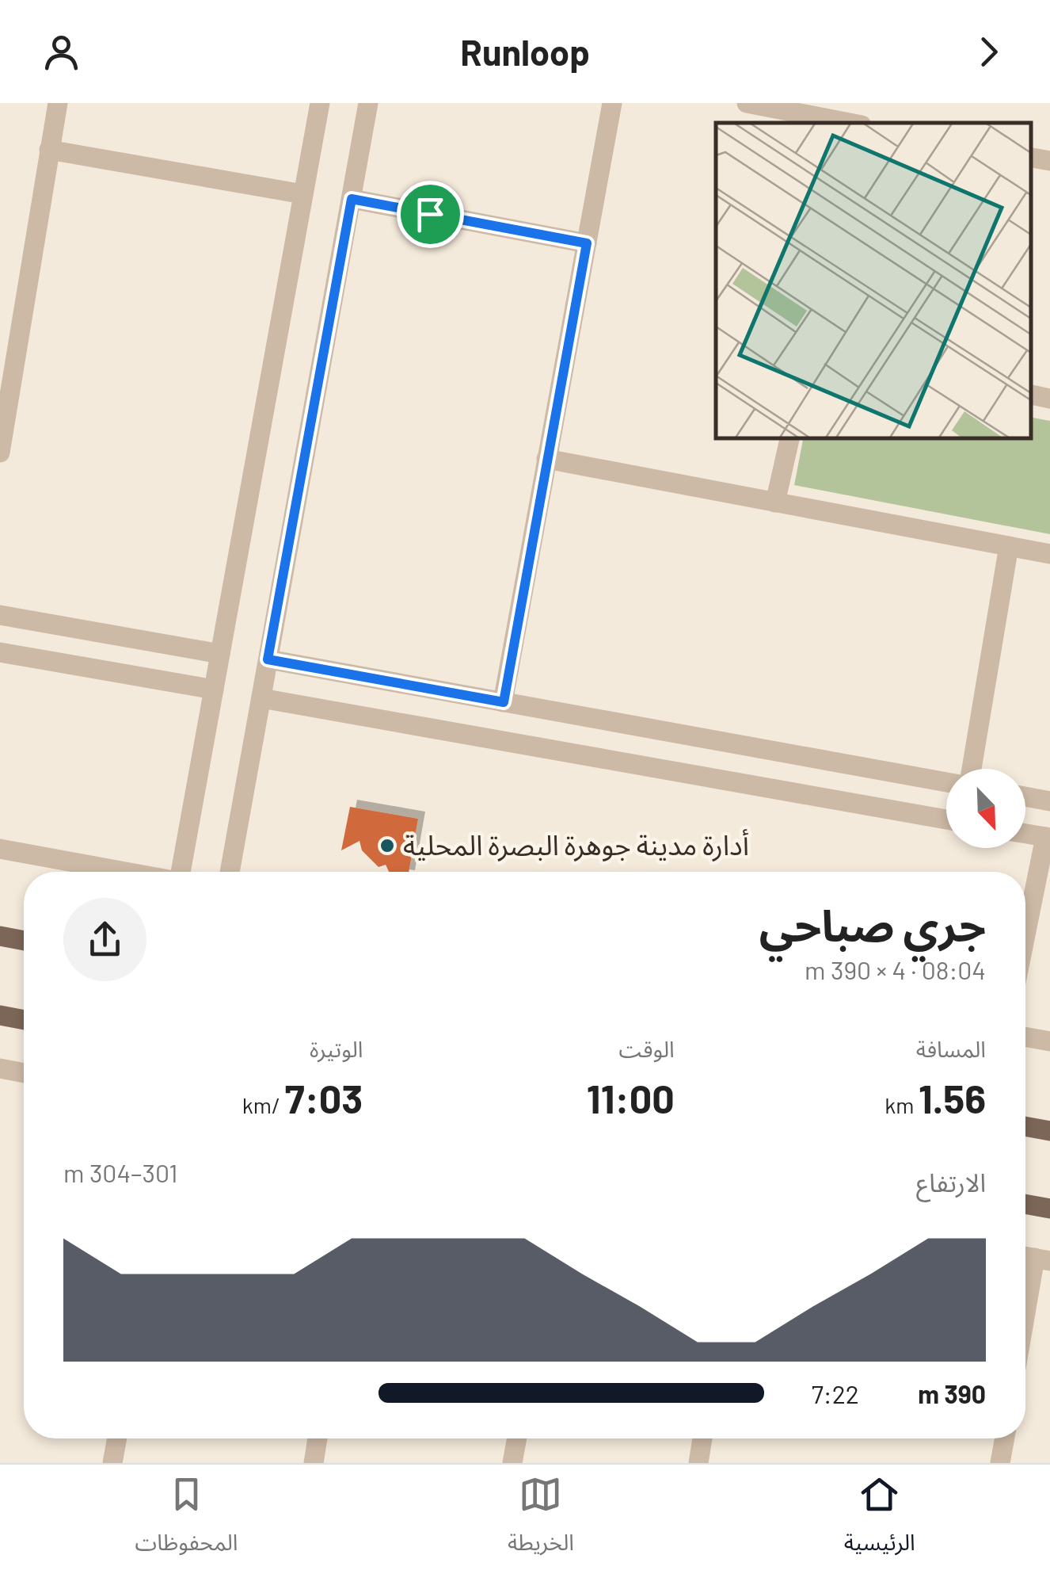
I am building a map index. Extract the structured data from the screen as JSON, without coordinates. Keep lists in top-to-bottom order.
{
  "places": ["أدارة مدينة جوهرة البصرة المحلية"],
  "north": "bottom right",
  "page": {
    "header": "Runloop",
    "heading": ["جري صباحي", "08:04 · 4 × 390 m"],
    "stats": [
      ["المسافة", "1.56 km"],
      ["الوقت", "11:00"],
      ["الوتيرة", "7:03 /km"]
    ],
    "chart": ["الارتفاع", "301–304 m"],
    "list": [
      {
        "name": "390 m",
        "note": "7:22"
      }
    ],
    "tabs": ["الرئيسية", "الخريطة", "المحفوظات"]
  }
}
